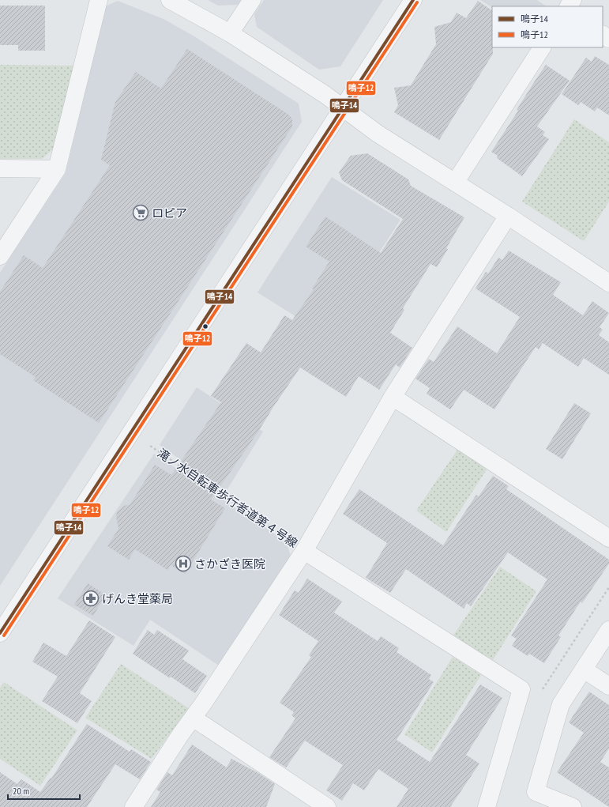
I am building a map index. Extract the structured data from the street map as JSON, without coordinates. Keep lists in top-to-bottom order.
{
  "streets": {
    "path": ["滝ノ水自転車歩行者道第４号線"]
  },
  "places": {
    "supermarket": ["ロピア"],
    "hospital": ["さかざき医院"],
    "pharmacy": ["げんき堂薬局"]
  },
  "lines": ["transit line 鳴子14", "transit line 鳴子12"],
  "legend": ["鳴子14", "鳴子12"],
  "scale_bar": "20 m"
}
